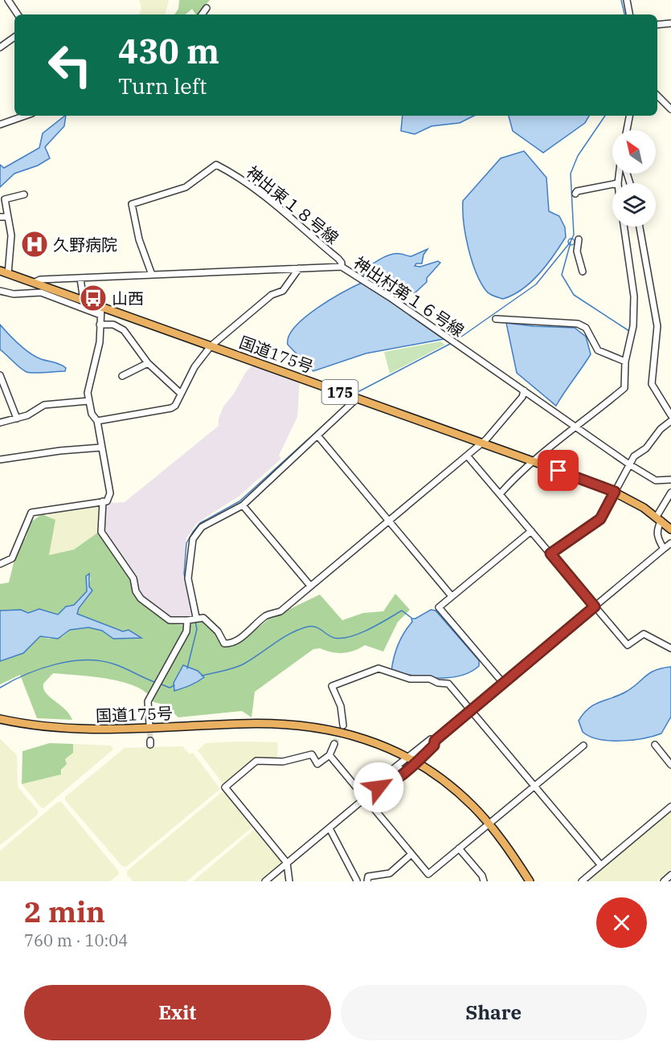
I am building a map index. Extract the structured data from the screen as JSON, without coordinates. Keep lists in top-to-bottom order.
{
  "streets": {
    "highway": ["国道175号", "175"],
    "street": ["神出東１８号線", "神出村第１６号線"]
  },
  "crossings": [
    ["神出東１８号線", "神出村第１６号線"],
    ["神出村第１６号線", "国道175号"]
  ],
  "places": {
    "hospital": ["久野病院"],
    "bus stop": ["山西"]
  },
  "north": "top left",
  "page": {
    "turn": ["430 m", "Turn left"],
    "heading": ["2 min", "760 m · 10:04"],
    "buttons": ["Exit", "Share"]
  }
}
